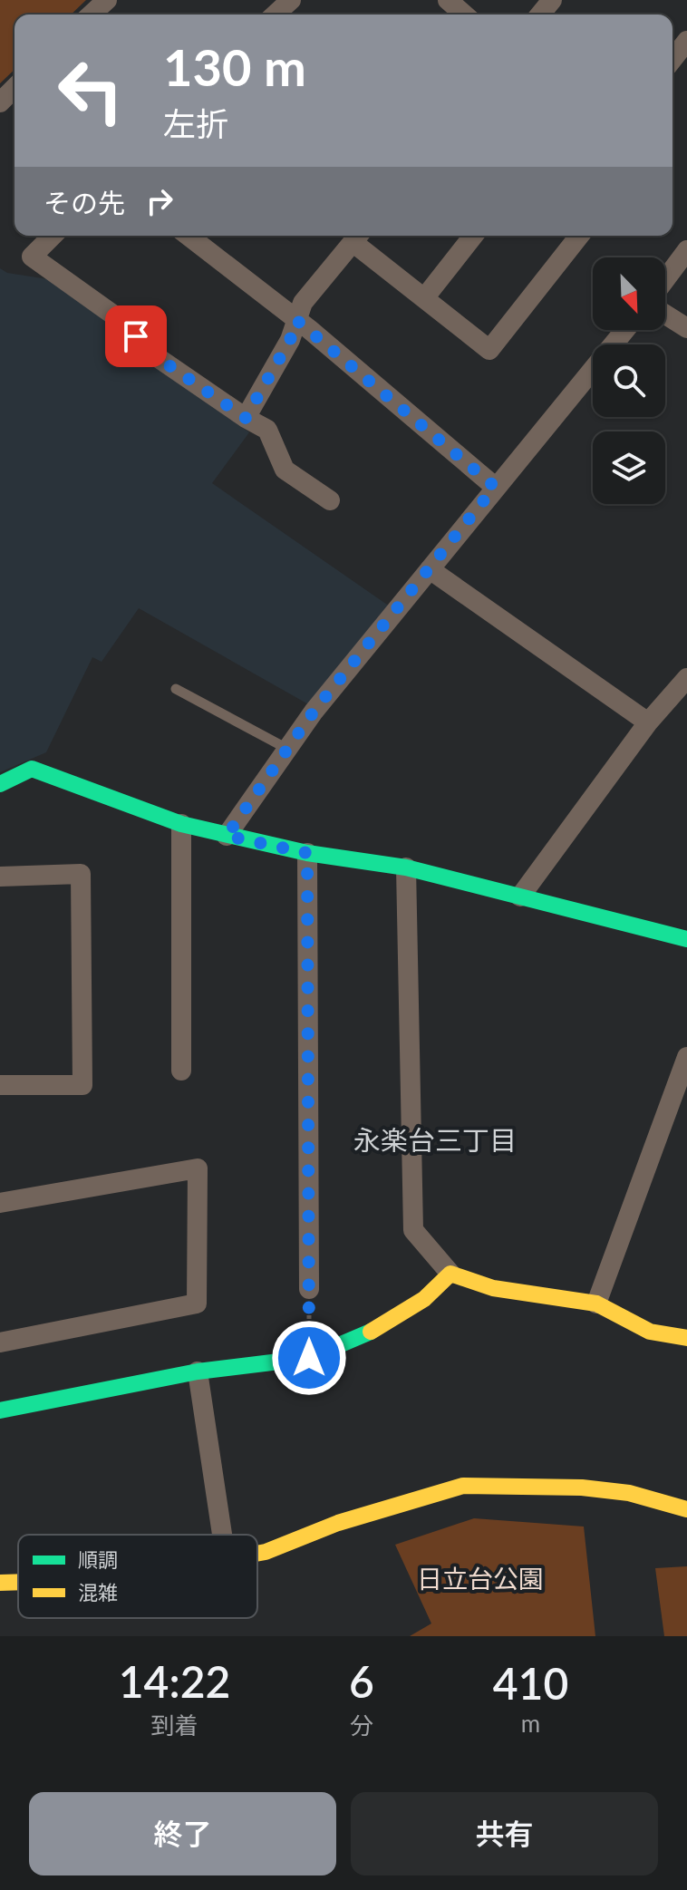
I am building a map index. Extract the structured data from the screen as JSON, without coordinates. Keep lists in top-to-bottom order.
{
  "districts": ["永楽台三丁目"],
  "parks": ["日立台公園"],
  "legend": ["順調", "混雑"],
  "north": "bottom right",
  "page": {
    "turn": ["130 m", "左折"],
    "then": "その先",
    "eta": [
      "14:22",
      "到着",
      "6",
      "分",
      "410",
      "m"
    ],
    "buttons": ["終了", "共有"]
  }
}
